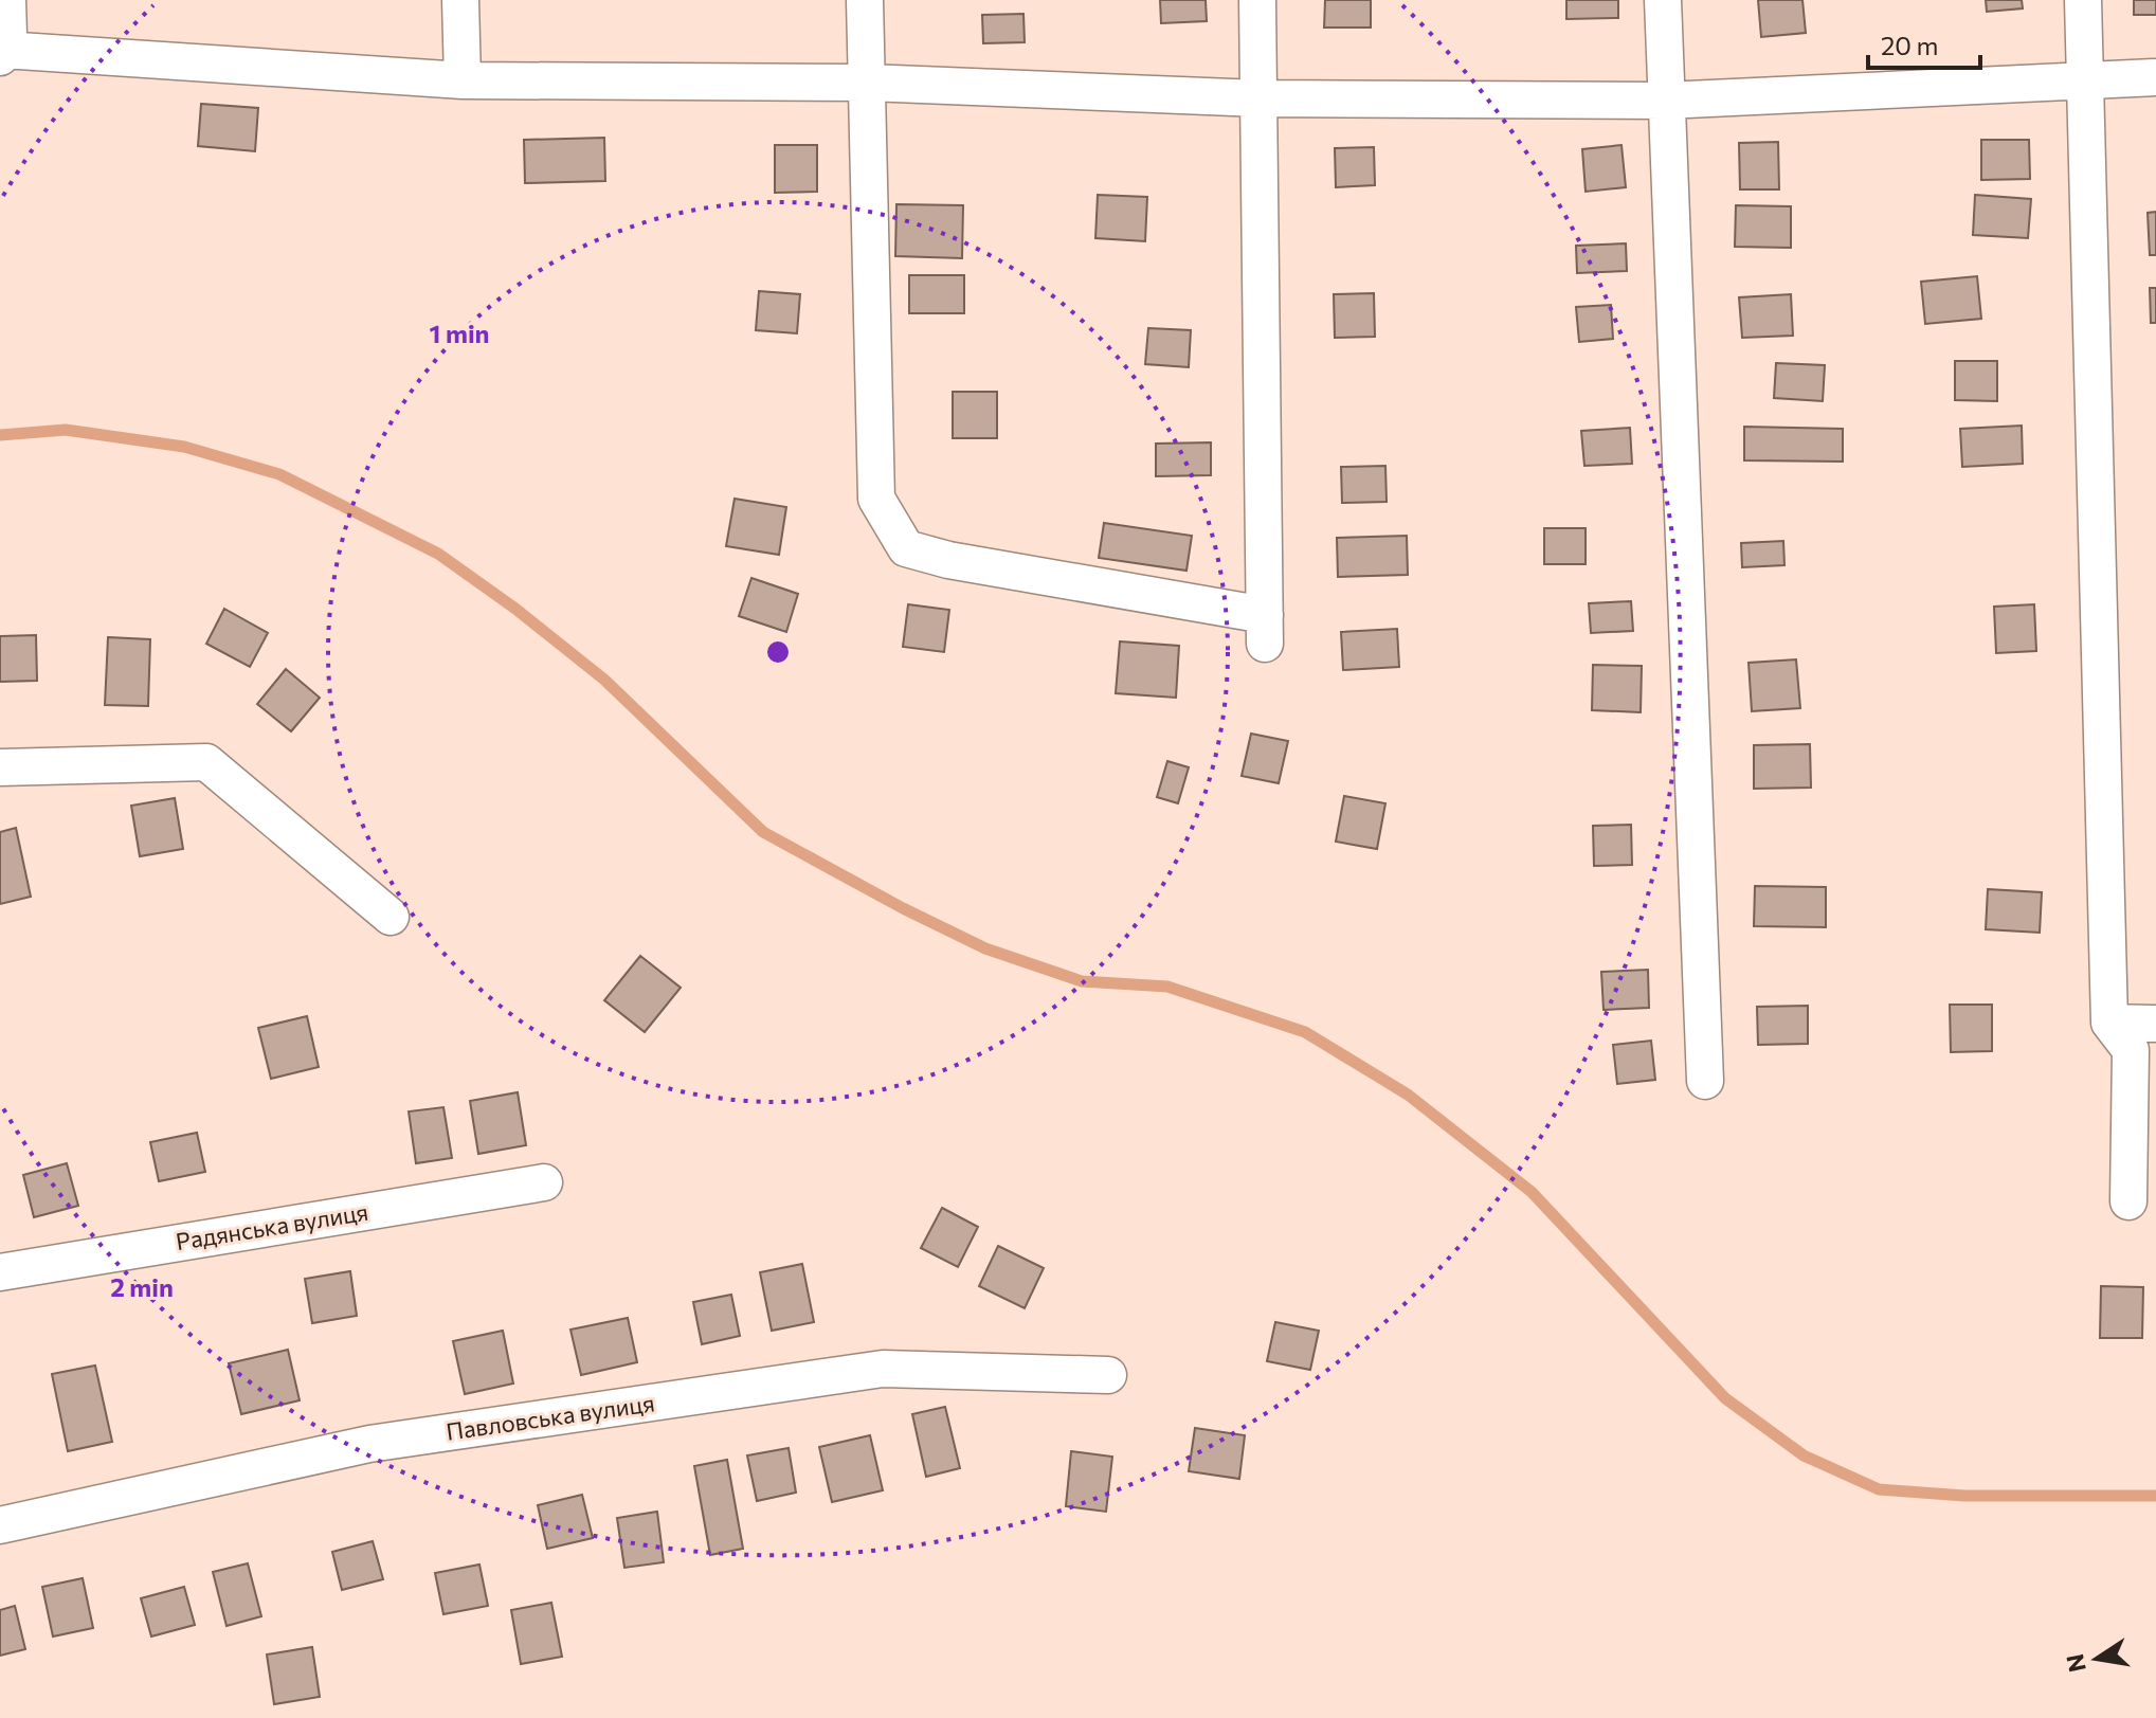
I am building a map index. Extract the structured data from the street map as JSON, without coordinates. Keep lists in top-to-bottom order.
{
  "streets": {
    "street": ["Радянська вулиця", "Павловська вулиця"]
  },
  "scale_bar": "20 m",
  "north": "left",
  "rings": ["1 min", "2 min"]
}
